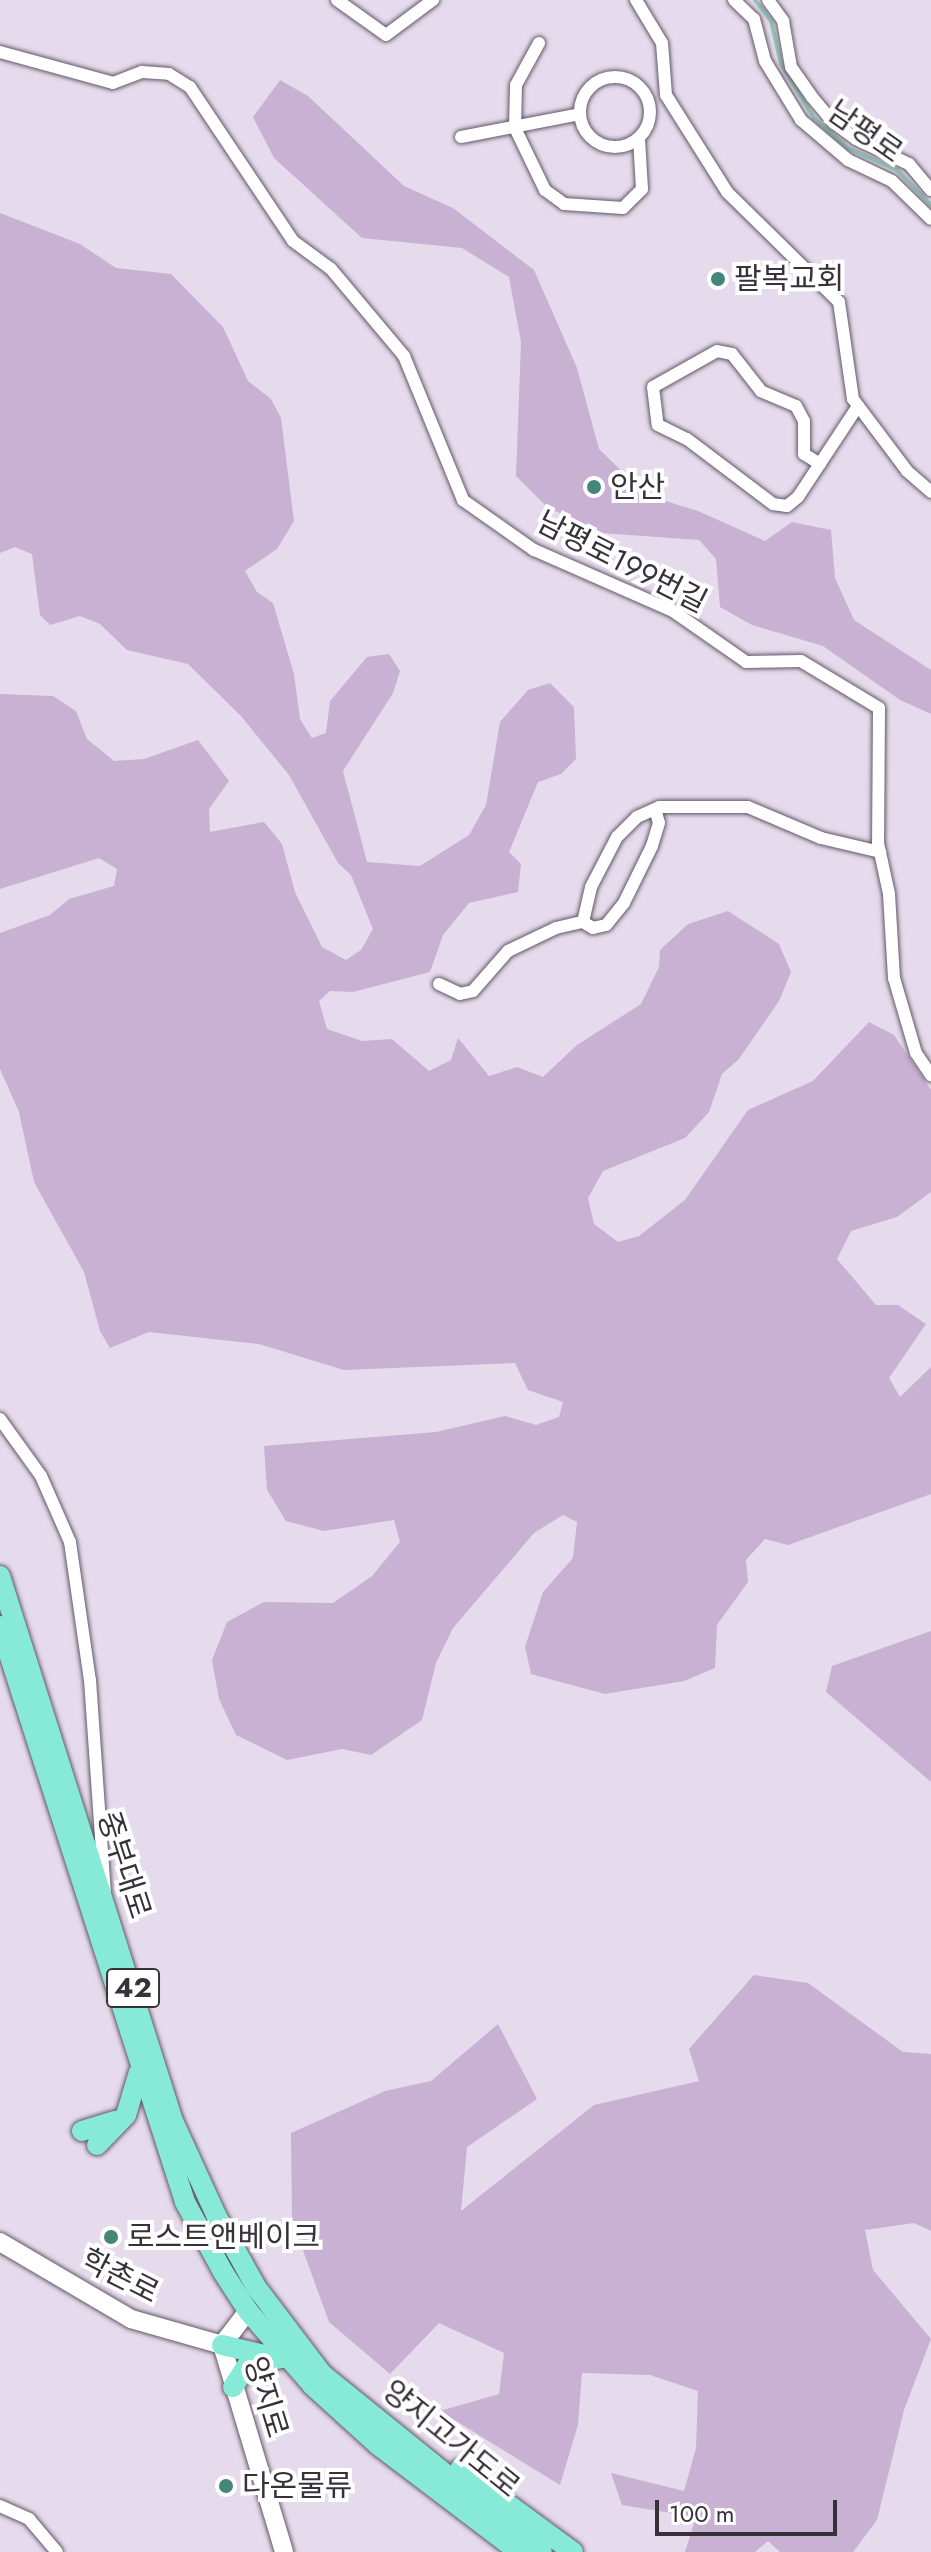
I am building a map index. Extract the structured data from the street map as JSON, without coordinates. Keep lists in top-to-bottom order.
{
  "streets": {
    "main road": ["중부대로", "42", "양지고가도로"],
    "street": [
      "남평로",
      "남평로199번길",
      "학촌로",
      "양지로"
    ]
  },
  "crossings": [
    ["중부대로", "양지로"],
    ["중부대로", "양지고가도로"],
    ["학촌로", "양지로"]
  ],
  "places": [
    "팔복교회",
    "안산",
    "로스트앤베이크",
    "다온물류"
  ],
  "scale_bar": "100 m"
}
